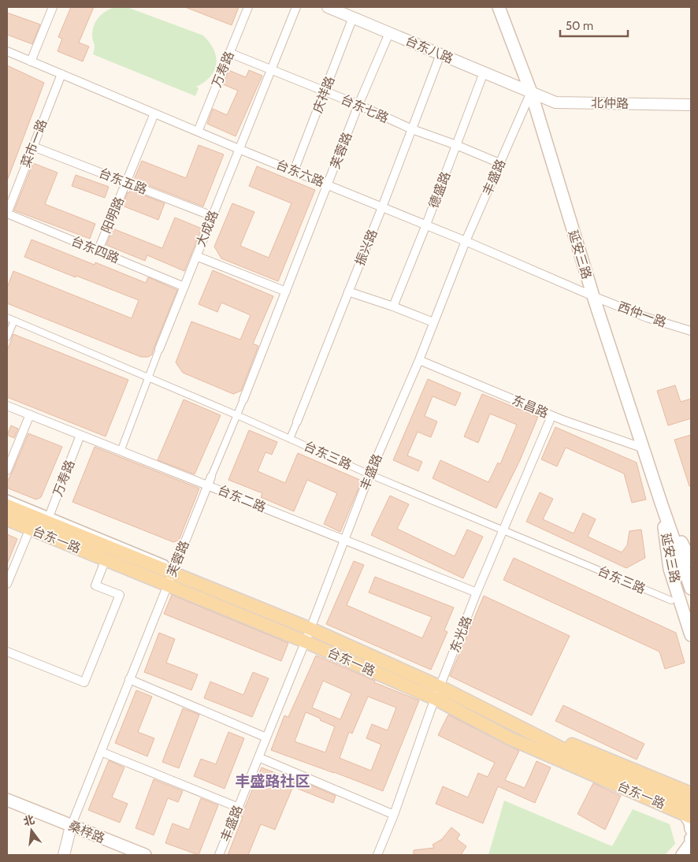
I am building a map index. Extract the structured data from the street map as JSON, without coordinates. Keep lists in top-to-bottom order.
{
  "streets": {
    "main road": ["延安三路", "台东一路", "桑梓路"],
    "street": [
      "台东八路",
      "万寿路",
      "庆祥路",
      "北仲路",
      "台东七路",
      "菜市一路",
      "芙蓉路",
      "台东六路",
      "丰盛路",
      "台东五路",
      "德盛路",
      "阳明路",
      "大成路",
      "振兴路",
      "台东四路",
      "西仲一路",
      "东昌路",
      "台东三路",
      "台东二路",
      "东光路"
    ]
  },
  "crossings": [
    ["台东八路", "庆祥路"],
    ["台东八路", "北仲路"],
    ["台东八路", "芙蓉路"],
    ["台东八路", "丰盛路"],
    ["台东八路", "德盛路"],
    ["台东八路", "振兴路"],
    ["台东八路", "延安三路"],
    ["万寿路", "台东七路"],
    ["万寿路", "台东六路"],
    ["万寿路", "台东二路"],
    ["万寿路", "台东一路"],
    ["庆祥路", "台东七路"],
    ["庆祥路", "台东六路"],
    ["北仲路", "丰盛路"],
    ["北仲路", "延安三路"],
    ["台东七路", "芙蓉路"],
    ["台东七路", "丰盛路"],
    ["台东七路", "德盛路"],
    ["台东七路", "大成路"],
    ["台东七路", "振兴路"],
    ["菜市一路", "台东六路"],
    ["菜市一路", "台东五路"],
    ["菜市一路", "台东四路"],
    ["芙蓉路", "台东六路"],
    ["芙蓉路", "台东三路"],
    ["芙蓉路", "台东二路"],
    ["芙蓉路", "台东一路"],
    ["芙蓉路", "桑梓路"],
    ["台东六路", "丰盛路"],
    ["台东六路", "德盛路"],
    ["台东六路", "阳明路"],
    ["台东六路", "大成路"],
    ["台东六路", "振兴路"],
    ["台东六路", "延安三路"],
    ["台东六路", "西仲一路"],
    ["丰盛路", "延安三路"],
    ["丰盛路", "东昌路"],
    ["丰盛路", "台东三路"],
    ["丰盛路", "台东二路"],
    ["丰盛路", "台东一路"],
    ["台东五路", "阳明路"],
    ["台东五路", "大成路"],
    ["阳明路", "台东四路"],
    ["大成路", "台东四路"],
    ["大成路", "台东三路"],
    ["大成路", "台东二路"],
    ["振兴路", "台东三路"],
    ["延安三路", "西仲一路"],
    ["延安三路", "东昌路"],
    ["东昌路", "东光路"],
    ["台东三路", "东光路"],
    ["台东二路", "东光路"],
    ["台东一路", "东光路"]
  ],
  "districts": ["丰盛路社区"],
  "scale_bar": "50 m",
  "north": "top"
}
